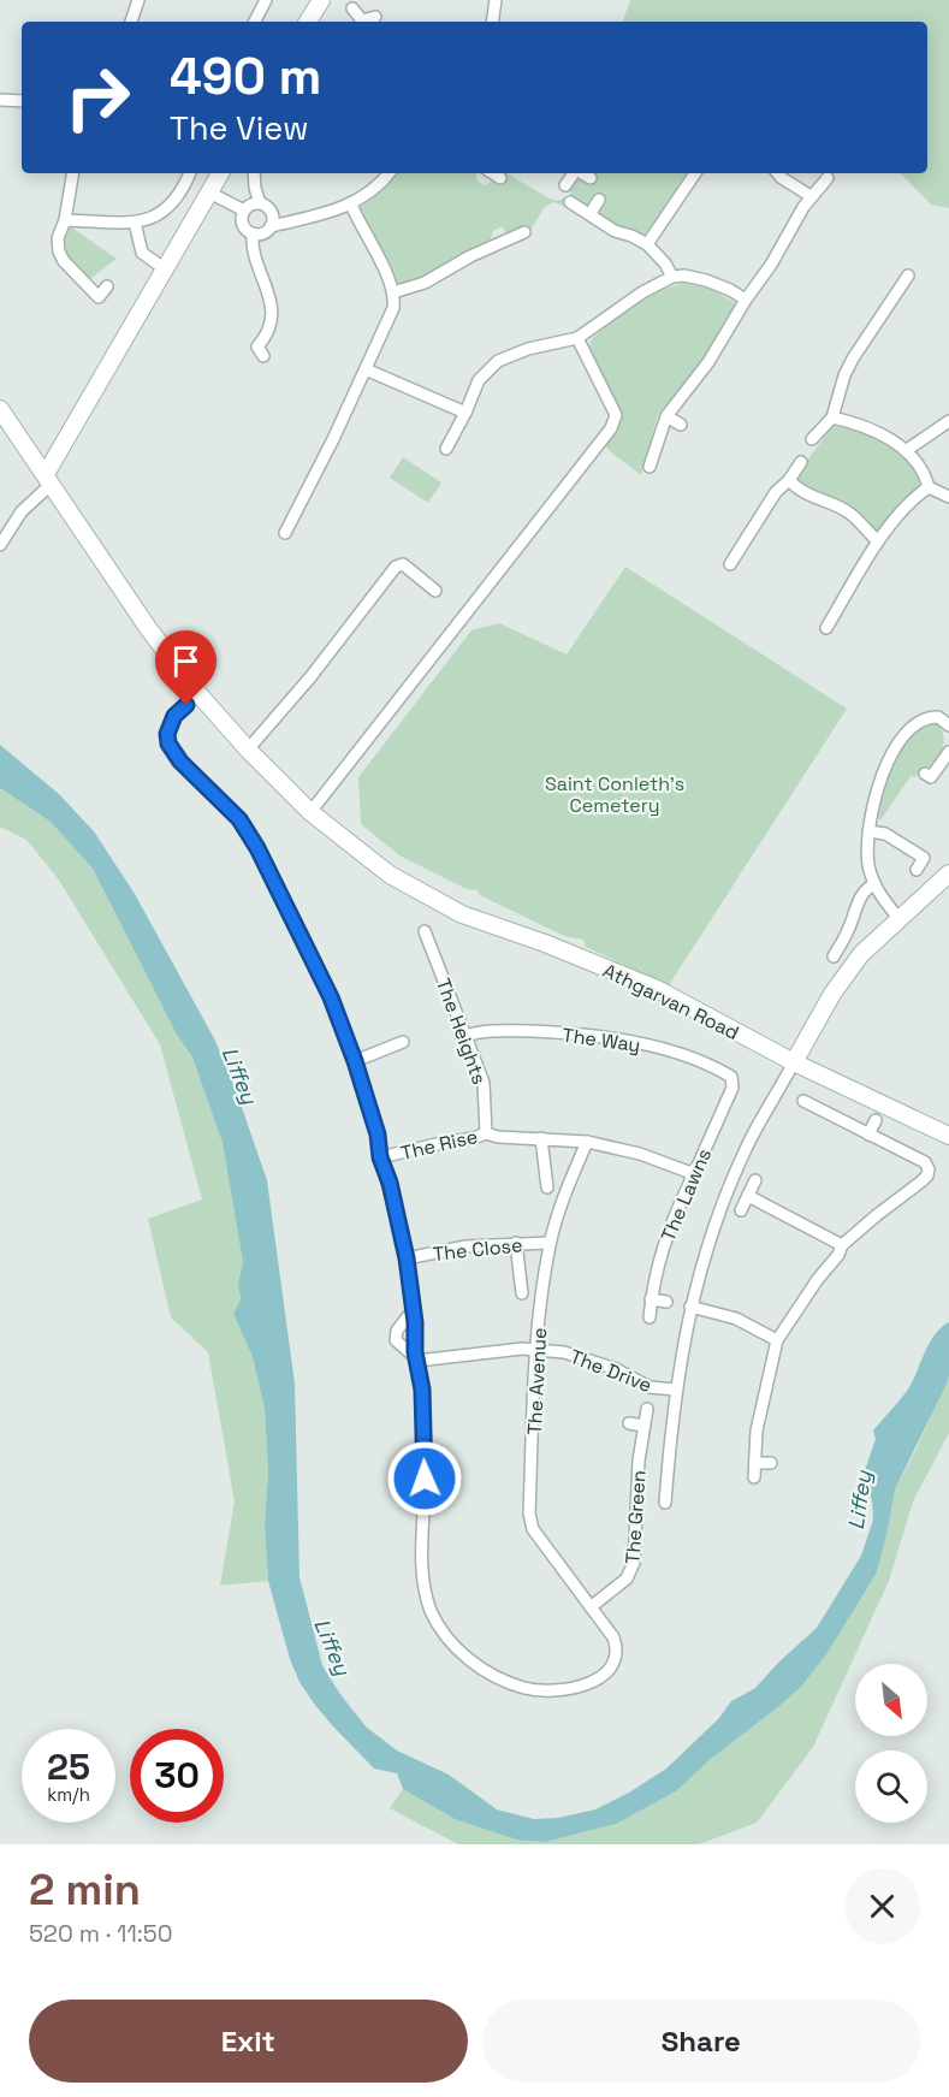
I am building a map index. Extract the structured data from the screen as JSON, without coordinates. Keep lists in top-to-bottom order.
{
  "streets": {
    "main road": ["Athgarvan Road"],
    "street": [
      "The Heights",
      "The Way",
      "The Rise",
      "The Lawns",
      "The Close",
      "The Drive",
      "The Avenue",
      "The Green"
    ]
  },
  "crossings": [
    ["The Heights", "The Way"],
    ["The Heights", "The Rise"],
    ["The Way", "The Lawns"],
    ["The Rise", "The Lawns"],
    ["The Rise", "The Avenue"],
    ["The Close", "The Avenue"],
    ["The Drive", "The Avenue"],
    ["The Avenue", "The Green"]
  ],
  "water": ["Liffey"],
  "parks": ["Saint Conleth's Cemetery"],
  "north": "bottom right",
  "page": {
    "turn": ["490 m", "The View"],
    "speed": "25 km/h",
    "limit": "30",
    "heading": ["2 min", "520 m · 11:50"],
    "buttons": ["Exit", "Share"]
  }
}
